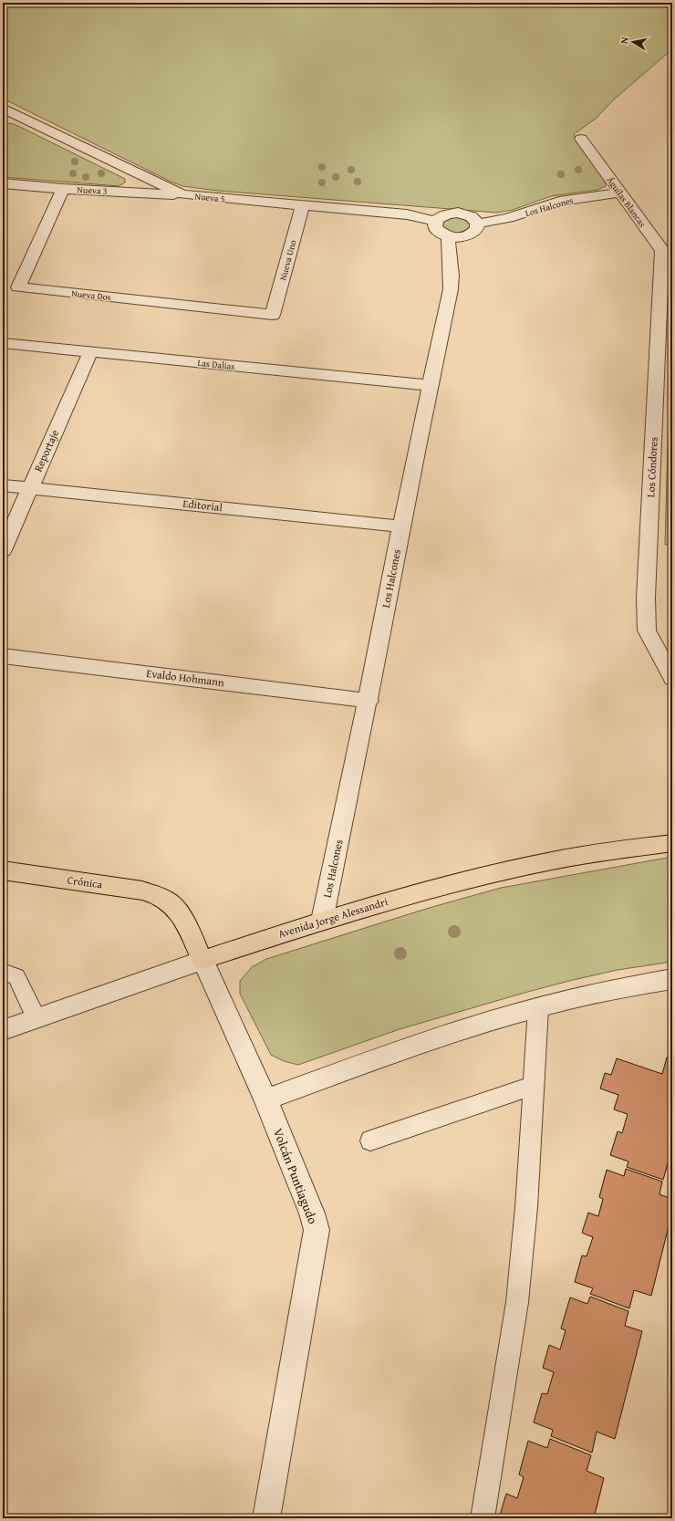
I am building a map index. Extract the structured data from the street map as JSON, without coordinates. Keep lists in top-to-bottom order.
{
  "streets": {
    "main road": ["Crónica", "Avenida Jorge Alessandri", "Volcán Puntiagudo"],
    "street": [
      "Nueva 3",
      "Nueva 5",
      "Águilas Blancas",
      "Los Halcones",
      "Nueva Uno",
      "Nueva Dos",
      "Las Dalias",
      "Reportaje",
      "Los Cóndores",
      "Editorial",
      "Evaldo Hohmann"
    ]
  },
  "crossings": [
    ["Nueva 3", "Nueva 5"],
    ["Nueva 3", "Nueva Dos"],
    ["Nueva 5", "Nueva Uno"],
    ["Águilas Blancas", "Los Halcones"],
    ["Águilas Blancas", "Los Cóndores"],
    ["Los Halcones", "Las Dalias"],
    ["Los Halcones", "Editorial"],
    ["Los Halcones", "Evaldo Hohmann"],
    ["Los Halcones", "Avenida Jorge Alessandri"],
    ["Nueva Uno", "Nueva Dos"],
    ["Las Dalias", "Reportaje"],
    ["Reportaje", "Editorial"],
    ["Crónica", "Volcán Puntiagudo"],
    ["Avenida Jorge Alessandri", "Volcán Puntiagudo"]
  ],
  "north": "left"
}
